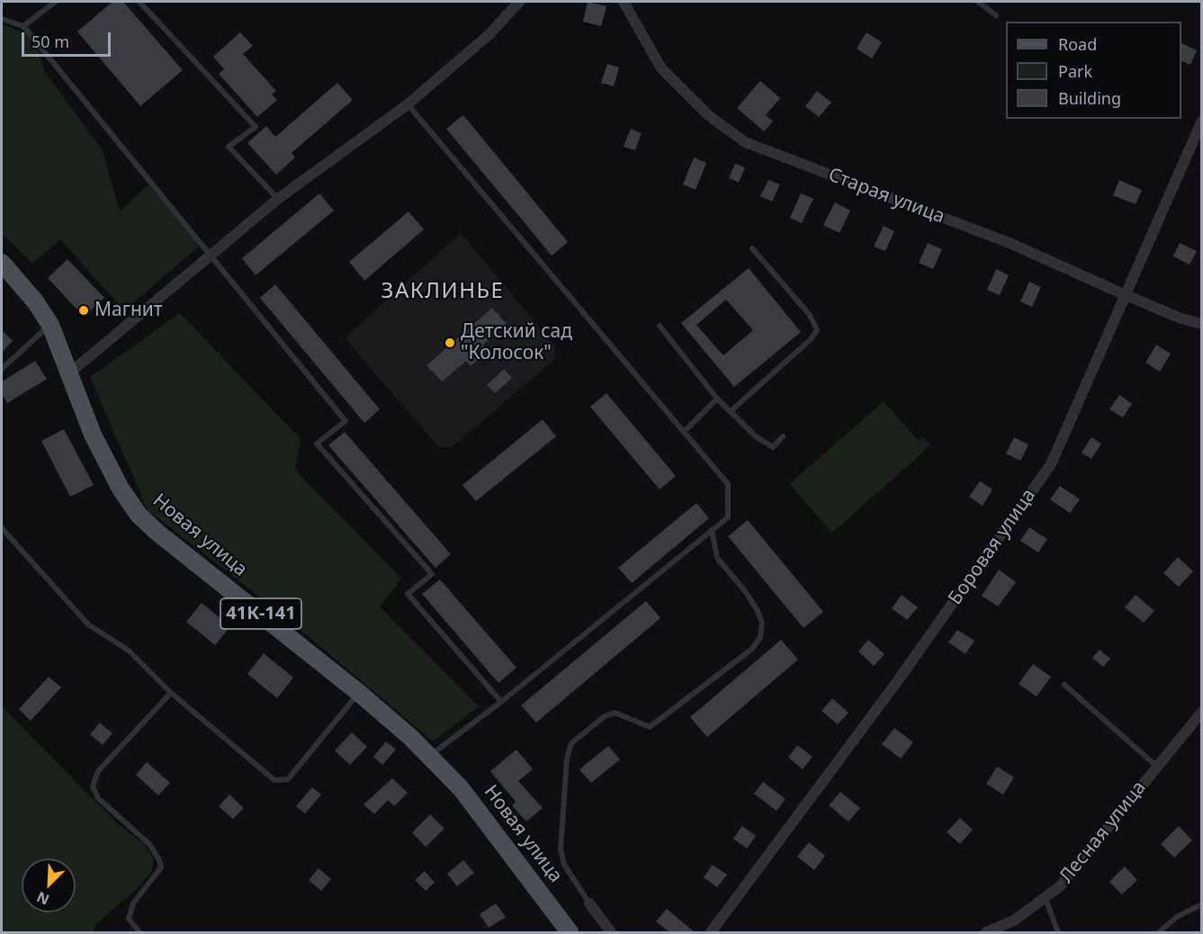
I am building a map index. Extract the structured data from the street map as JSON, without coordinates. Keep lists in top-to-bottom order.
{
  "streets": {
    "main road": ["Новая улица", "41К-141"],
    "street": ["Старая улица", "Боровая улица", "Лесная улица"]
  },
  "crossings": [
    ["Старая улица", "Боровая улица"]
  ],
  "districts": ["ЗАКЛИНЬЕ"],
  "places": ["Магнит", "Детский сад \"Колосок\""],
  "legend": ["Road", "Park", "Building"],
  "scale_bar": "50 m",
  "north": "bottom left"
}
